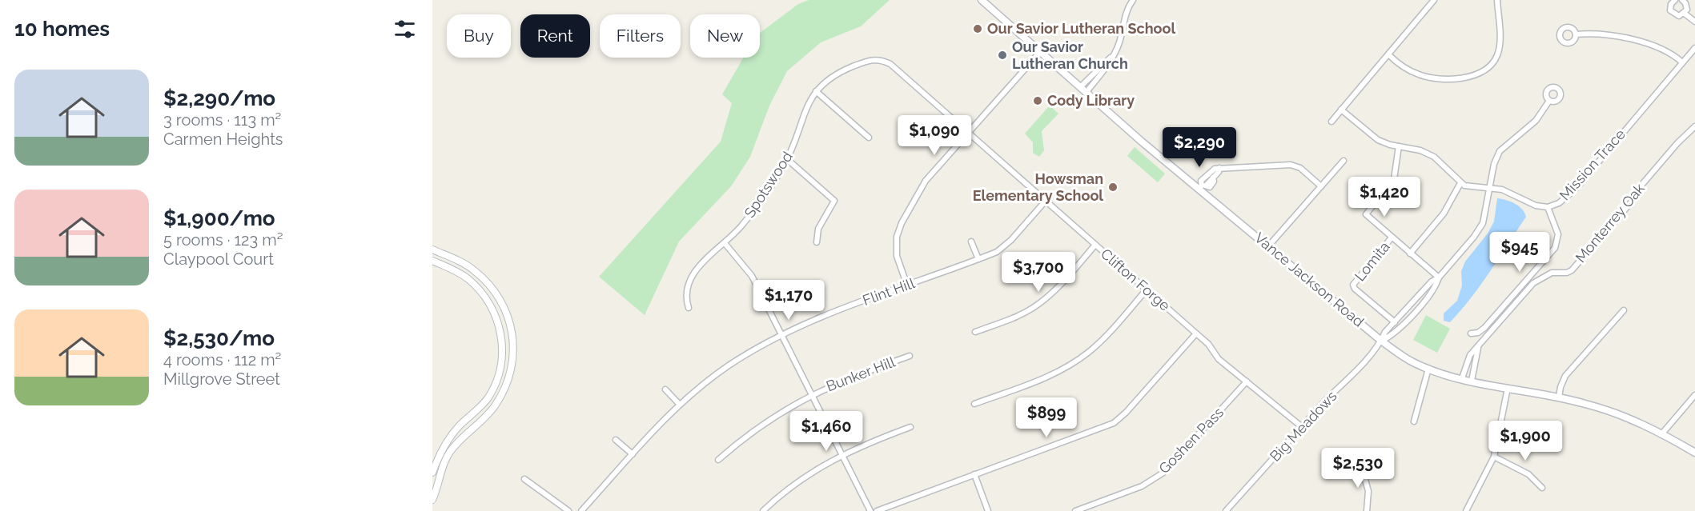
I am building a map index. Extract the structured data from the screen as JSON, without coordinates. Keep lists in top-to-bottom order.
{
  "streets": {
    "main road": ["Vance Jackson Road"],
    "street": [
      "Mission Trace",
      "Spotswood",
      "Monterrey Oak",
      "Lomita",
      "Clifton Forge",
      "Flint Hill",
      "Bunker Hill",
      "Big Meadows",
      "Goshen Pass"
    ]
  },
  "crossings": [
    ["Mission Trace", "Lomita"],
    ["Mission Trace", "Big Meadows"],
    ["Spotswood", "Clifton Forge"],
    ["Monterrey Oak", "Vance Jackson Road"],
    ["Lomita", "Big Meadows"],
    ["Clifton Forge", "Flint Hill"],
    ["Clifton Forge", "Big Meadows"],
    ["Clifton Forge", "Goshen Pass"],
    ["Vance Jackson Road", "Big Meadows"]
  ],
  "places": [
    "Our Savior Lutheran School",
    "Our Savior Lutheran Church",
    "Cody Library",
    "Howsman Elementary School"
  ],
  "page": {
    "heading": "10 homes",
    "chip": [
      "Buy",
      "Rent",
      "Filters",
      "New"
    ],
    "list": [
      {
        "name": "$2,290/mo",
        "note": "3 rooms · 113 m² · Carmen Heights"
      },
      {
        "name": "$1,900/mo",
        "note": "5 rooms · 123 m² · Claypool Court"
      },
      {
        "name": "$2,530/mo",
        "note": "4 rooms · 112 m² · Millgrove Street"
      }
    ],
    "price": [
      "$1,090",
      "$2,290",
      "$1,420",
      "$945",
      "$3,700",
      "$1,170",
      "$899",
      "$1,460",
      "$1,900",
      "$2,530"
    ]
  }
}
